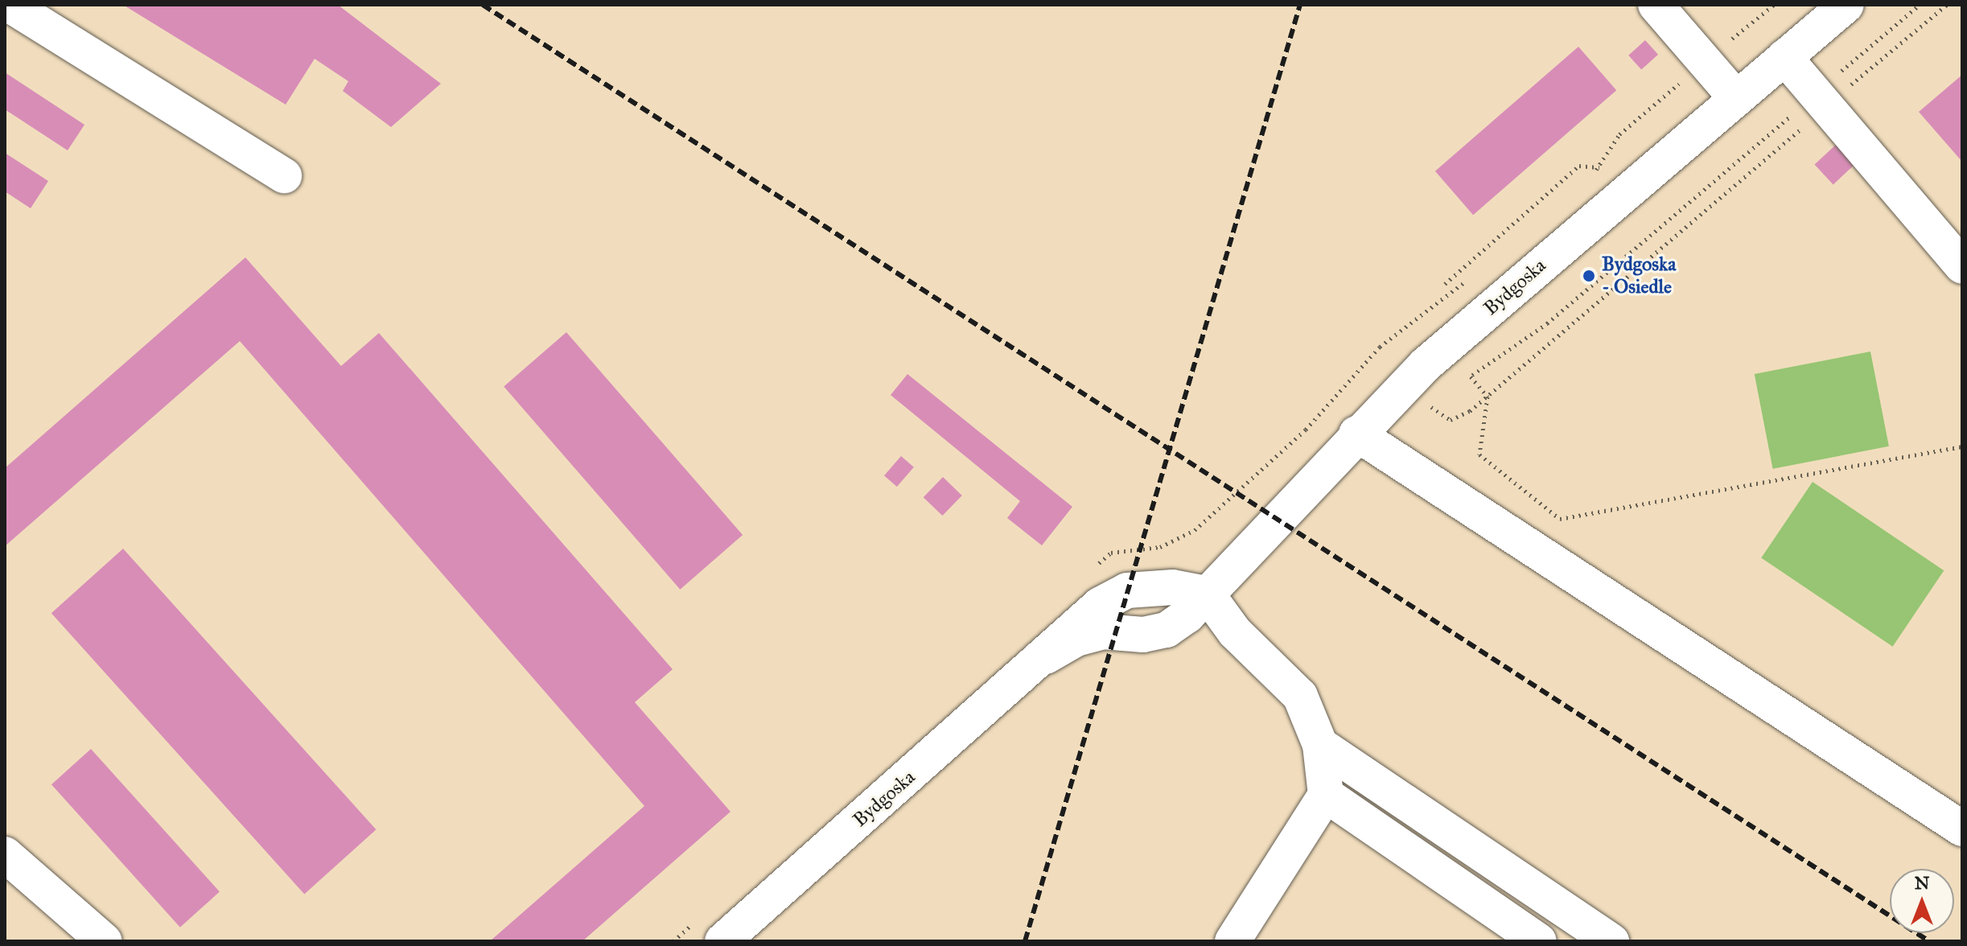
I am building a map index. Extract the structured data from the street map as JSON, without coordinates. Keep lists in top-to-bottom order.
{
  "streets": {
    "street": ["Bydgoska"]
  },
  "places": ["Bydgoska - Osiedle"],
  "north": "top"
}
